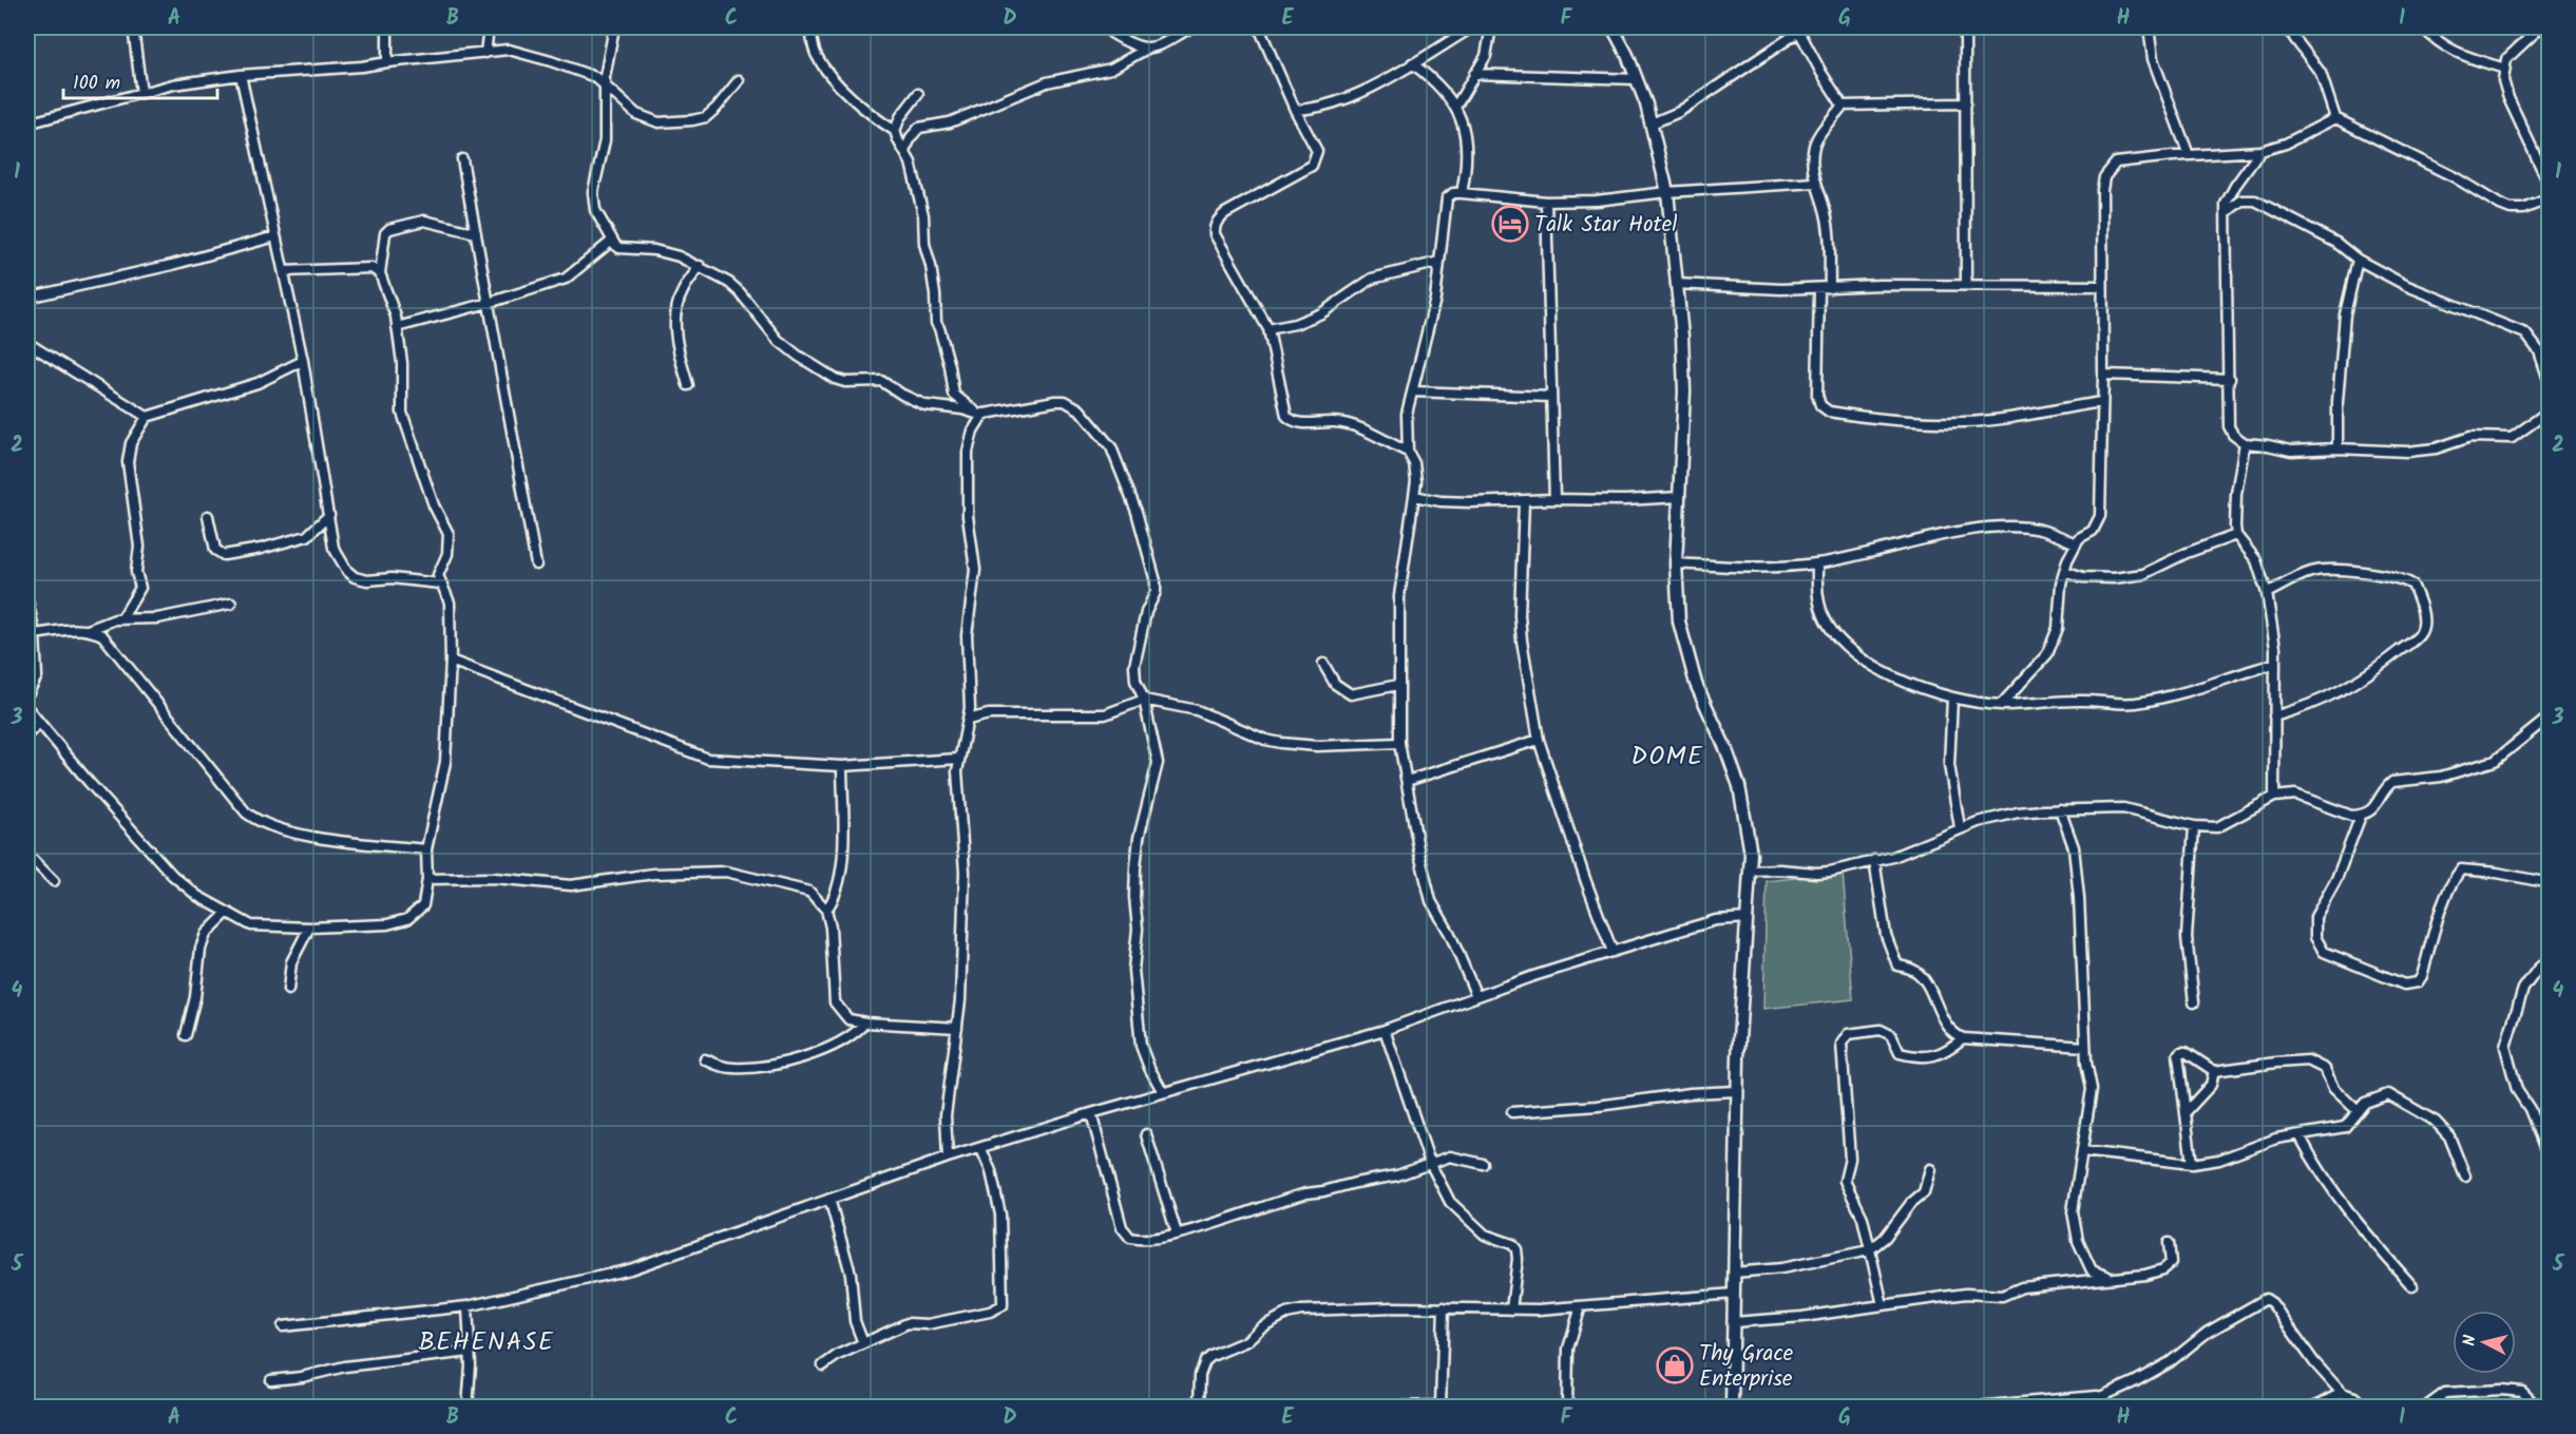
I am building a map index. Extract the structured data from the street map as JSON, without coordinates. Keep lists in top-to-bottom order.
{
  "districts": ["DOME", "BEHENASE"],
  "places": {
    "hotel": ["Talk Star Hotel"],
    "shop": ["Thy Grace Enterprise"]
  },
  "scale_bar": "100 m",
  "north": "left",
  "grid": {
    "columns": [
      "A",
      "B",
      "C",
      "D",
      "E",
      "F",
      "G",
      "H",
      "I"
    ],
    "rows": [
      "1",
      "2",
      "3",
      "4",
      "5"
    ]
  }
}
